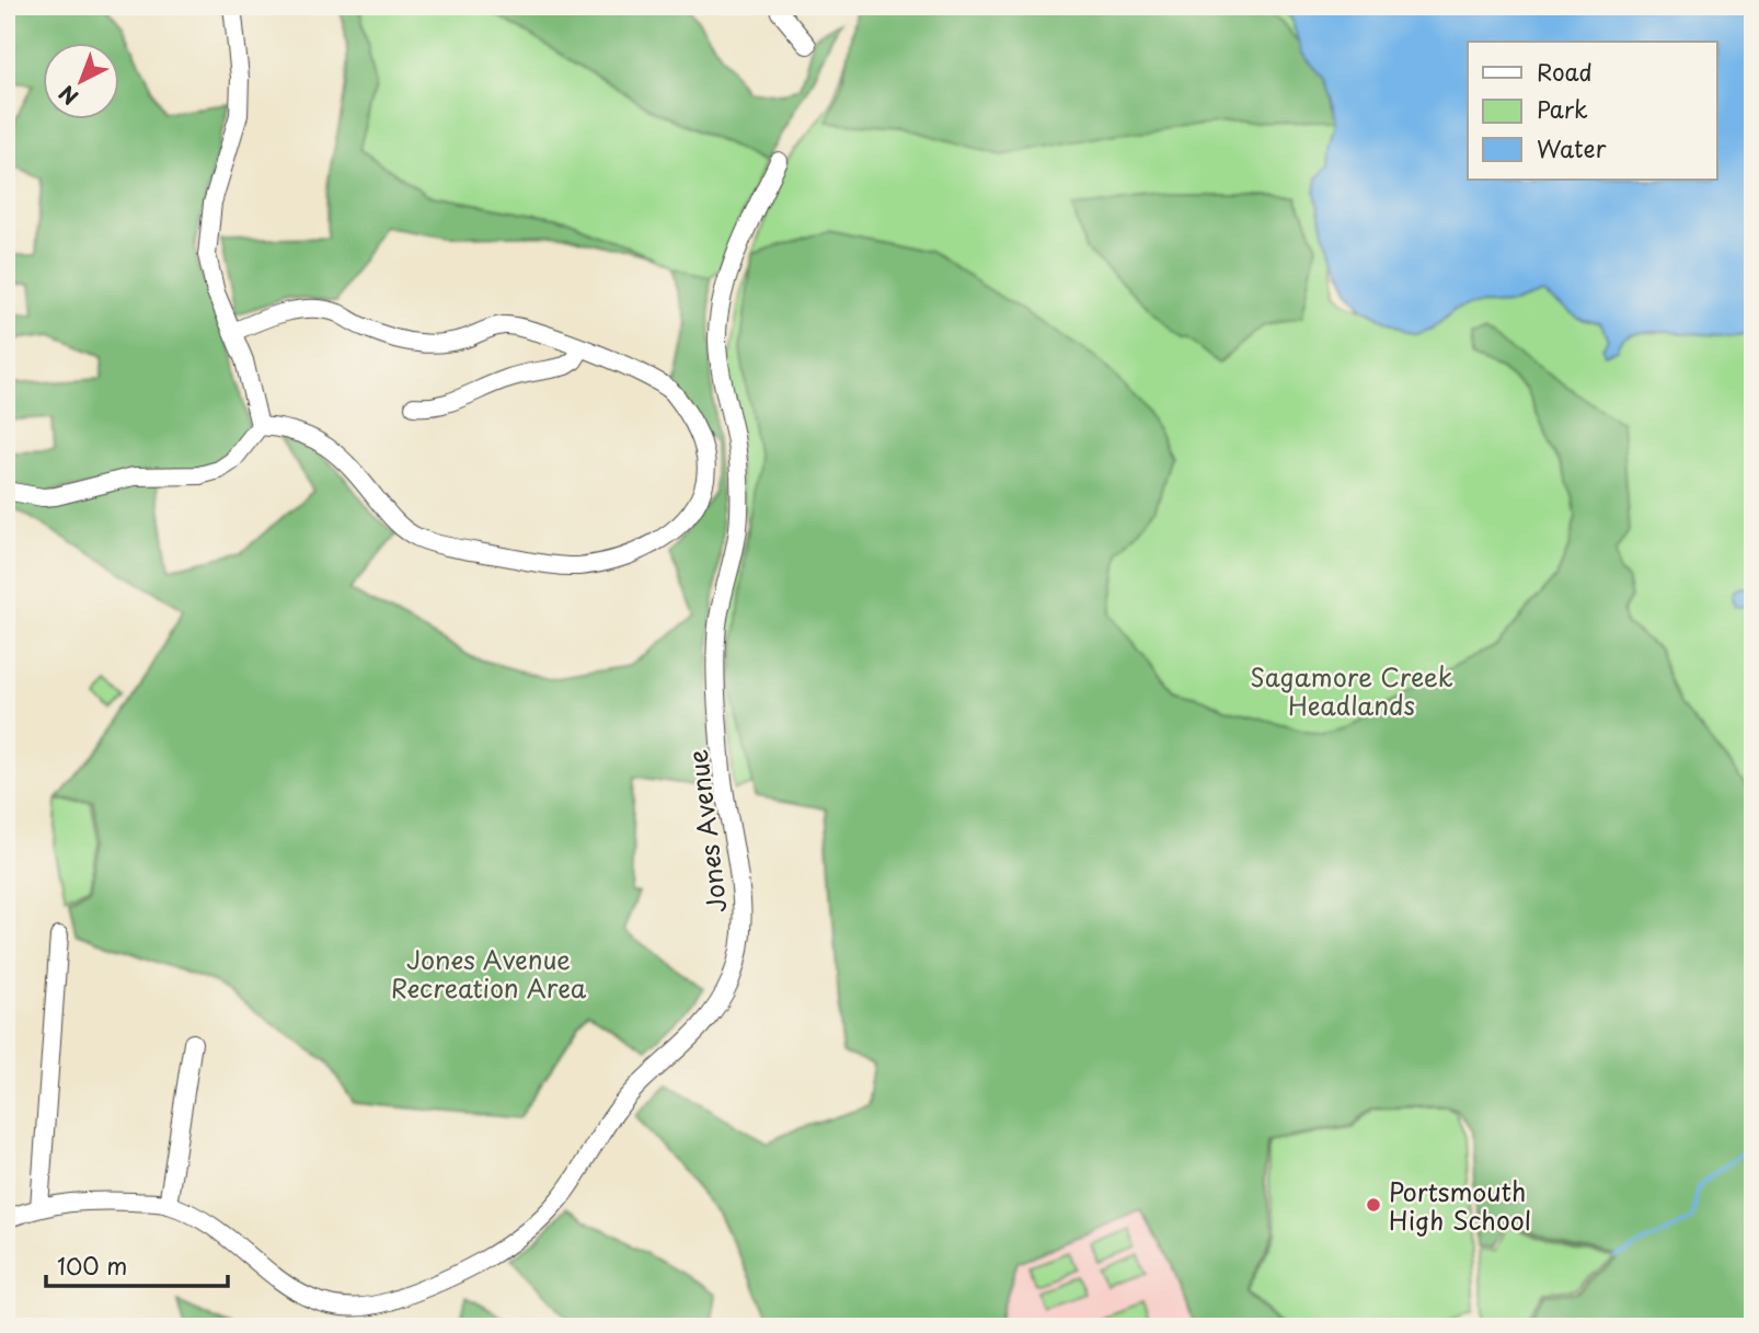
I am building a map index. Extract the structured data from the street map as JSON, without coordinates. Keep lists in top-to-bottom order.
{
  "streets": {
    "street": ["Jones Avenue"]
  },
  "parks": ["Sagamore Creek Headlands", "Jones Avenue Recreation Area"],
  "places": ["Portsmouth High School"],
  "legend": ["Road", "Park", "Water"],
  "scale_bar": "100 m",
  "north": "bottom left"
}
